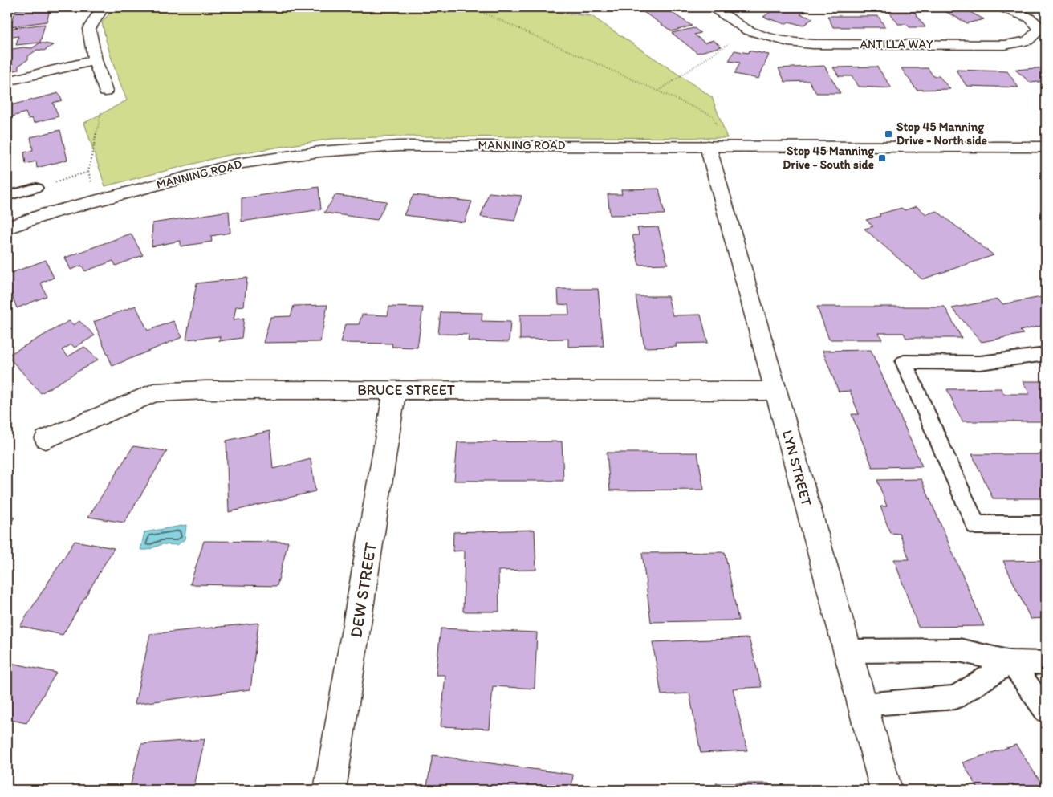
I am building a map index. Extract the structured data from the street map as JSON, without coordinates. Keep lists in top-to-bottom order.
{
  "streets": {
    "street": [
      "ANTILLA WAY",
      "MANNING ROAD",
      "BRUCE STREET",
      "LYN STREET",
      "DEW STREET"
    ]
  },
  "crossings": [
    ["MANNING ROAD", "LYN STREET"],
    ["BRUCE STREET", "LYN STREET"],
    ["BRUCE STREET", "DEW STREET"]
  ],
  "places": {
    "transit": ["Stop 45 Manning Drive - North side", "Stop 45 Manning Drive - South side"]
  }
}
